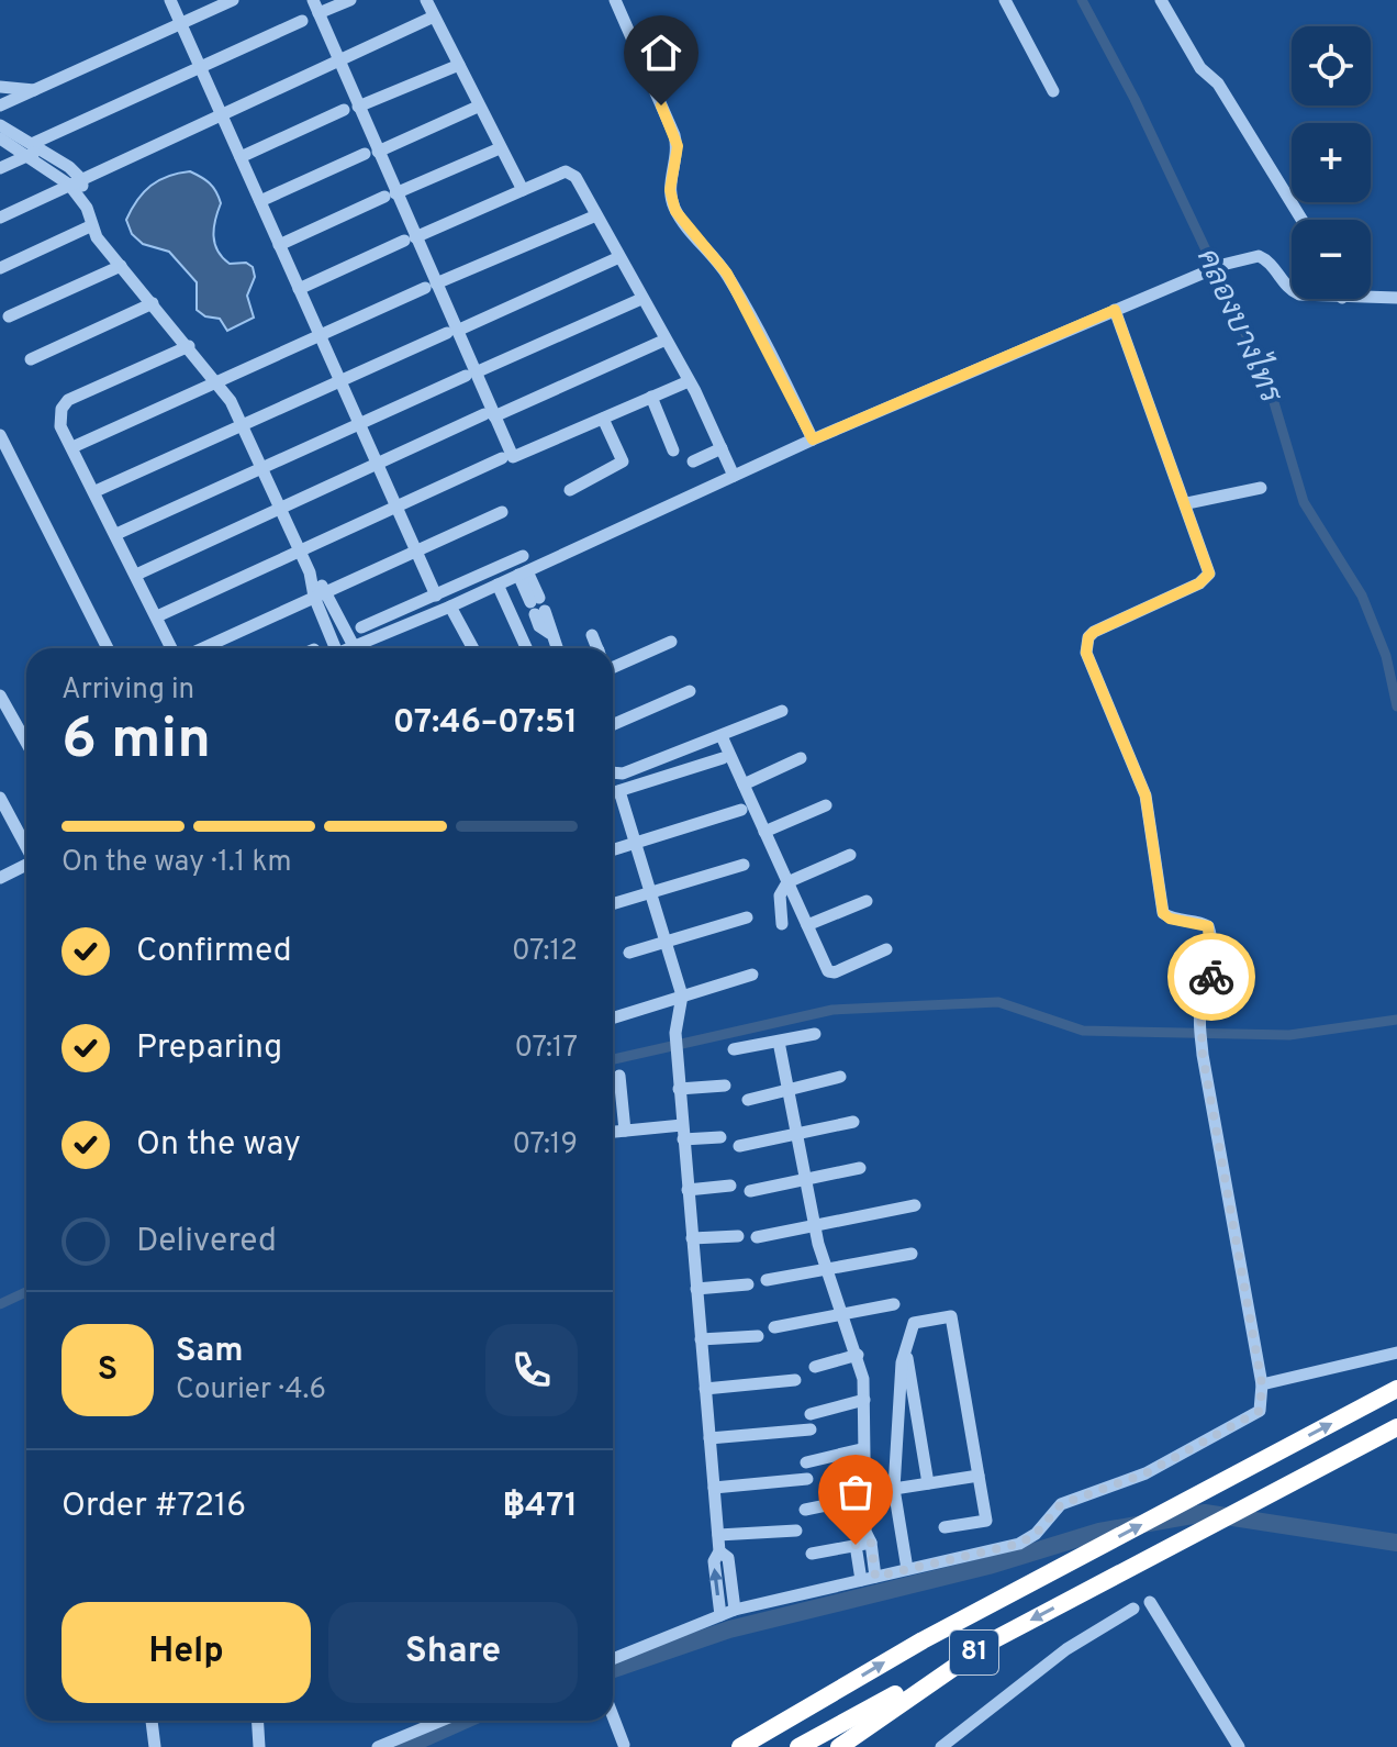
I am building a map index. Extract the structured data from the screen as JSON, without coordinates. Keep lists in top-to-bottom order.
{
  "streets": {
    "highway": ["81"]
  },
  "water": ["คลองบางไทร"],
  "page": {
    "map_buttons": ["+", "−"],
    "heading": ["6 min", "Arriving in", "07:46–07:51"],
    "panel": [
      "Sam",
      "Courier · 4.6",
      "Order #7216",
      "฿471"
    ],
    "bar": "On the way · 1.1 km",
    "list": [
      ["Confirmed", "07:12"],
      ["Preparing", "07:17"],
      ["On the way", "07:19"],
      "Delivered"
    ],
    "round": "S",
    "buttons": ["Help", "Share"]
  }
}
